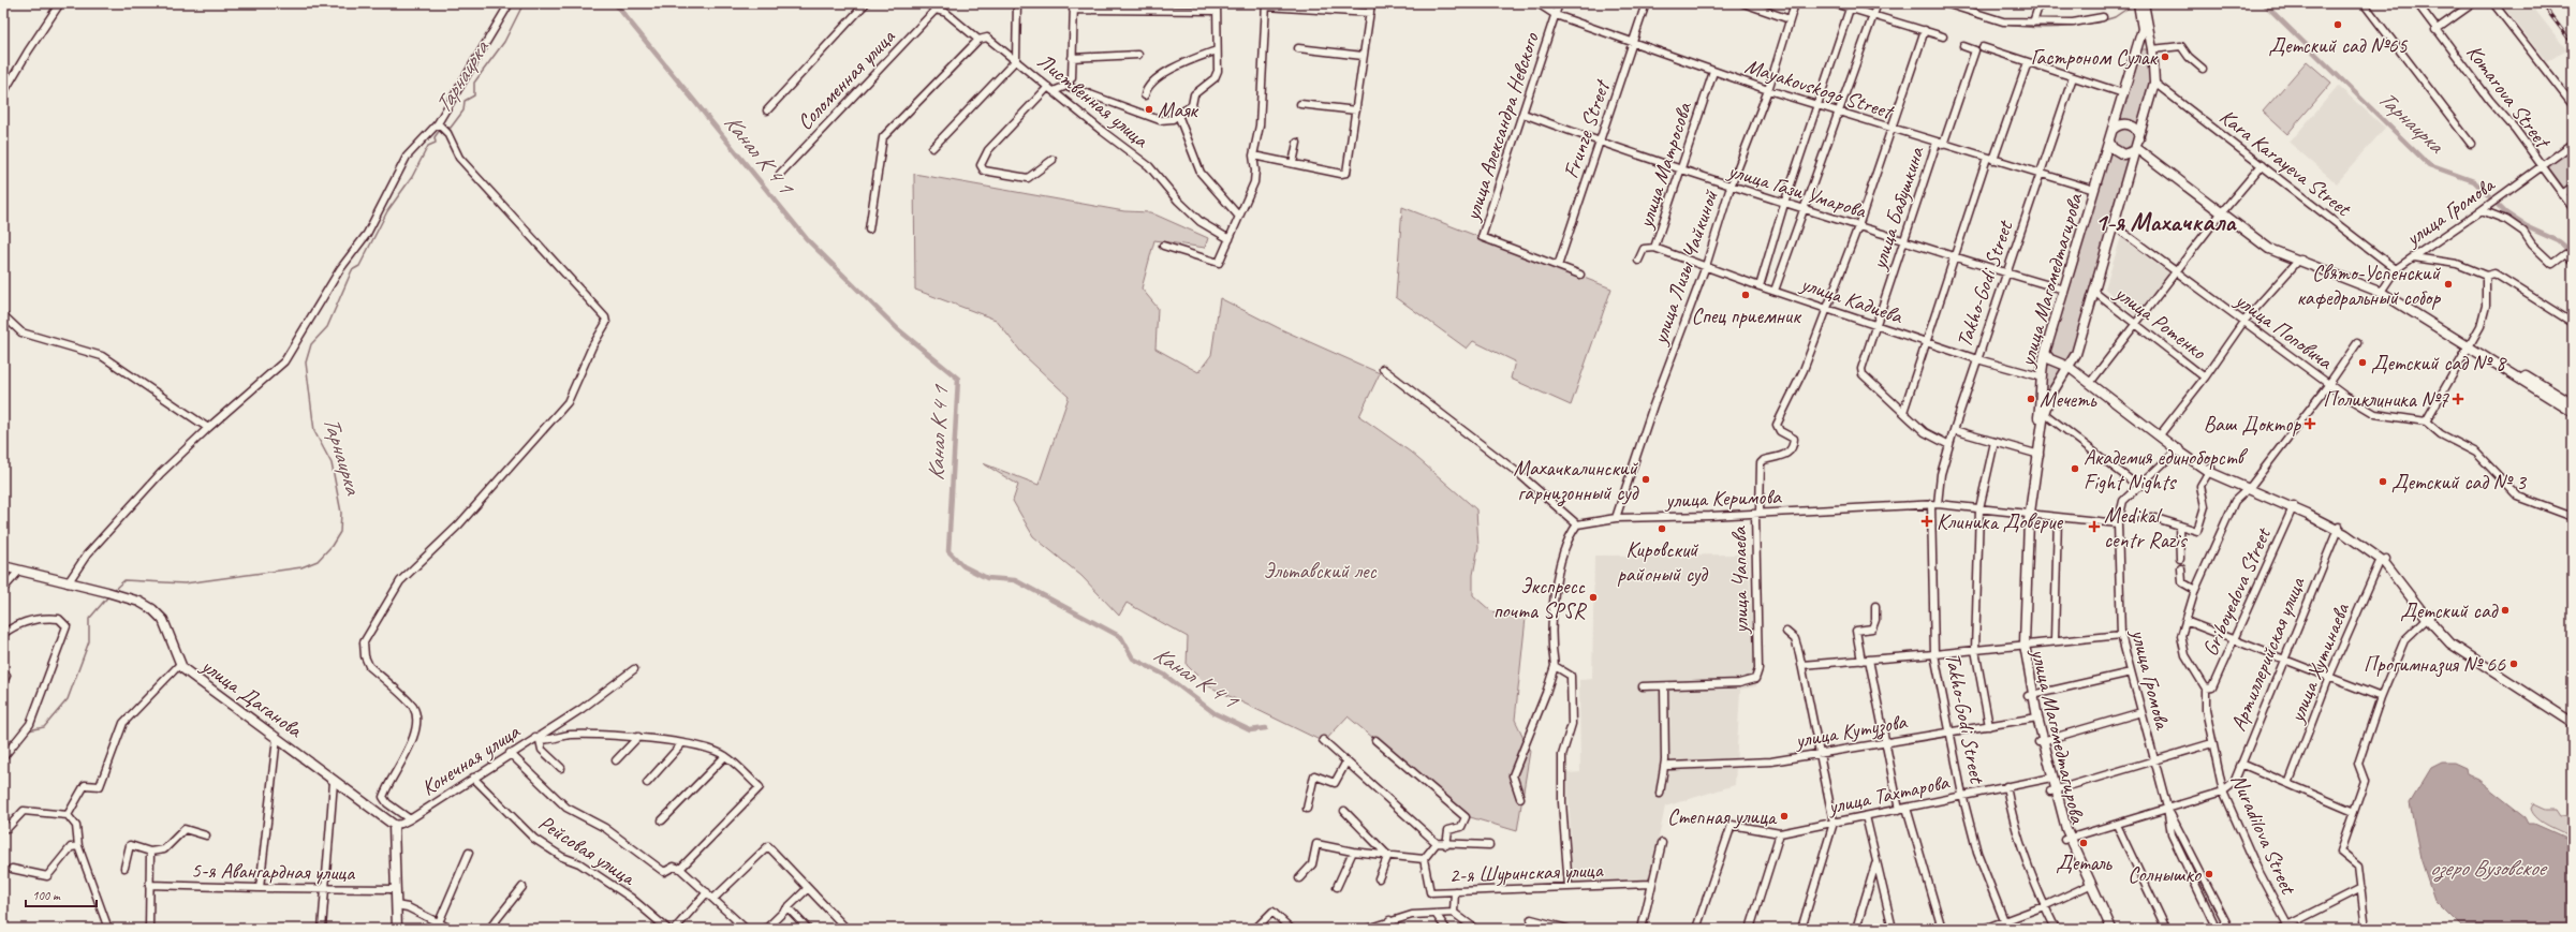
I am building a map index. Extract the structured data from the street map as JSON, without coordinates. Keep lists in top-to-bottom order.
{
  "streets": {
    "main road": ["улица Магомедтагирова", "улица Даганова"],
    "street": [
      "Соломенная улица",
      "Mayakovskogo Street",
      "Komarova Street",
      "Лиственная улица",
      "улица Александра Невского",
      "Frunze Street",
      "Kara Karayeva Street",
      "улица Матросова",
      "улица Гази Умарова",
      "улица Бабушкина",
      "улица Громова",
      "улица Лизы Чайкиной",
      "Takho-Godi Street",
      "улица Кадиева",
      "улица Ротенко",
      "улица Поповича",
      "улица Керимова",
      "улица Чапаева",
      "Griboyedova Street",
      "Артиллерийская улица",
      "улица Хутинаева",
      "улица Кутузова",
      "Конечная улица",
      "улица Тахтарова",
      "Nuradilova Street",
      "Рейсовая улица",
      "5-я Авангардная улица",
      "2-я Шуринская улица"
    ]
  },
  "crossings": [
    ["Соломенная улица", "Лиственная улица"],
    ["Mayakovskogo Street", "улица Александра Невского"],
    ["Mayakovskogo Street", "Frunze Street"],
    ["Mayakovskogo Street", "улица Матросова"],
    ["Mayakovskogo Street", "улица Бабушкина"],
    ["Mayakovskogo Street", "улица Лизы Чайкиной"],
    ["Mayakovskogo Street", "улица Магомедтагирова"],
    ["Mayakovskogo Street", "Takho-Godi Street"],
    ["Komarova Street", "улица Громова"],
    ["улица Александра Невского", "Frunze Street"],
    ["улица Александра Невского", "улица Гази Умарова"],
    ["Frunze Street", "улица Гази Умарова"],
    ["Kara Karayeva Street", "улица Громова"],
    ["Kara Karayeva Street", "улица Магомедтагирова"],
    ["улица Матросова", "улица Гази Умарова"],
    ["улица Матросова", "улица Кадиева"],
    ["улица Гази Умарова", "улица Бабушкина"],
    ["улица Гази Умарова", "улица Лизы Чайкиной"],
    ["улица Гази Умарова", "улица Магомедтагирова"],
    ["улица Гази Умарова", "Takho-Godi Street"],
    ["улица Бабушкина", "Takho-Godi Street"],
    ["улица Бабушкина", "улица Кадиева"],
    ["улица Громова", "улица Керимова"],
    ["улица Лизы Чайкиной", "улица Кадиева"],
    ["улица Лизы Чайкиной", "улица Керимова"],
    ["улица Магомедтагирова", "улица Кадиева"],
    ["улица Магомедтагирова", "улица Ротенко"],
    ["улица Магомедтагирова", "улица Поповича"],
    ["улица Магомедтагирова", "улица Керимова"],
    ["улица Магомедтагирова", "улица Кутузова"],
    ["улица Магомедтагирова", "улица Тахтарова"],
    ["Takho-Godi Street", "улица Кадиева"],
    ["Takho-Godi Street", "улица Керимова"],
    ["Takho-Godi Street", "улица Кутузова"],
    ["Takho-Godi Street", "улица Тахтарова"],
    ["улица Кадиева", "улица Чапаева"],
    ["улица Керимова", "улица Чапаева"],
    ["Griboyedova Street", "Nuradilova Street"],
    ["Артиллерийская улица", "Nuradilova Street"],
    ["улица Даганова", "Конечная улица"],
    ["Конечная улица", "Рейсовая улица"]
  ],
  "districts": ["1-я Махачкала"],
  "water": ["Тарнаирка", "Канал К 4 1", "озеро Вузовское"],
  "parks": ["Эльтавский лес"],
  "places": {
    "other": [
      "Детский сад №65",
      "Гастроном Сулак",
      "Маяк",
      "Свято-Успенский кафедральный собор",
      "Спец приемник",
      "Детский сад № 8",
      "Мечеть",
      "Академия единоборств Fight Nights",
      "Махачкалинский гарнизонный суд",
      "Детский сад № 3",
      "Кировский районый суд",
      "Экспресс почта SPSR",
      "Детский сад",
      "Прогимназия № 66",
      "Степная улица",
      "Деталь",
      "Солнышко"
    ],
    "health": [
      "Поликлиника №7",
      "Ваш Доктор",
      "Клиника Доверие",
      "Medikal centr Razis"
    ]
  },
  "scale_bar": "100 m"
}
